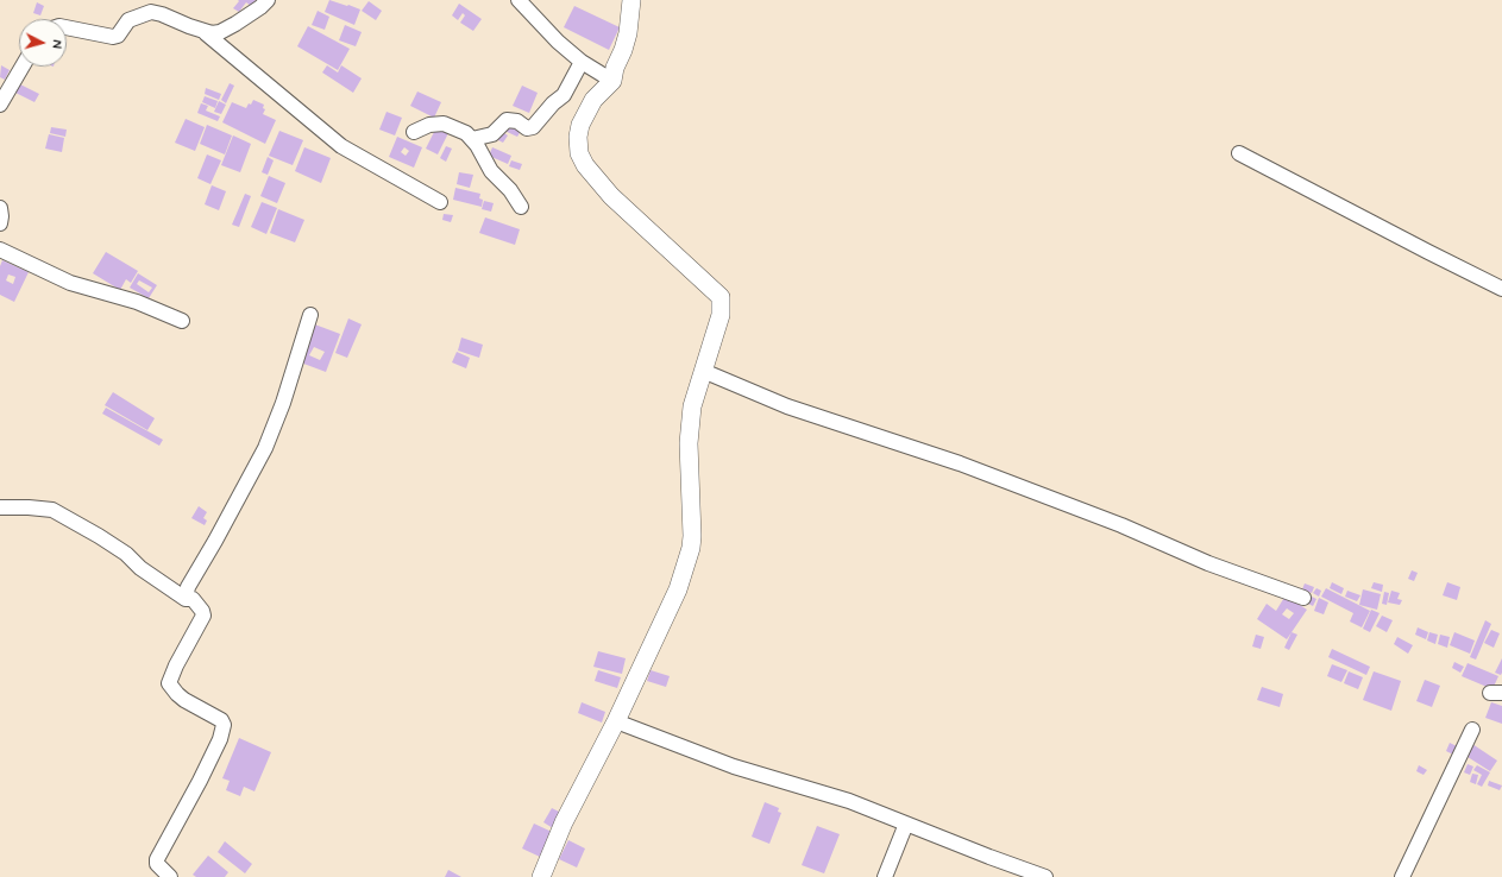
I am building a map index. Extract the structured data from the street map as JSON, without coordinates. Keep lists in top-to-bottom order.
{
  "north": "right"
}
